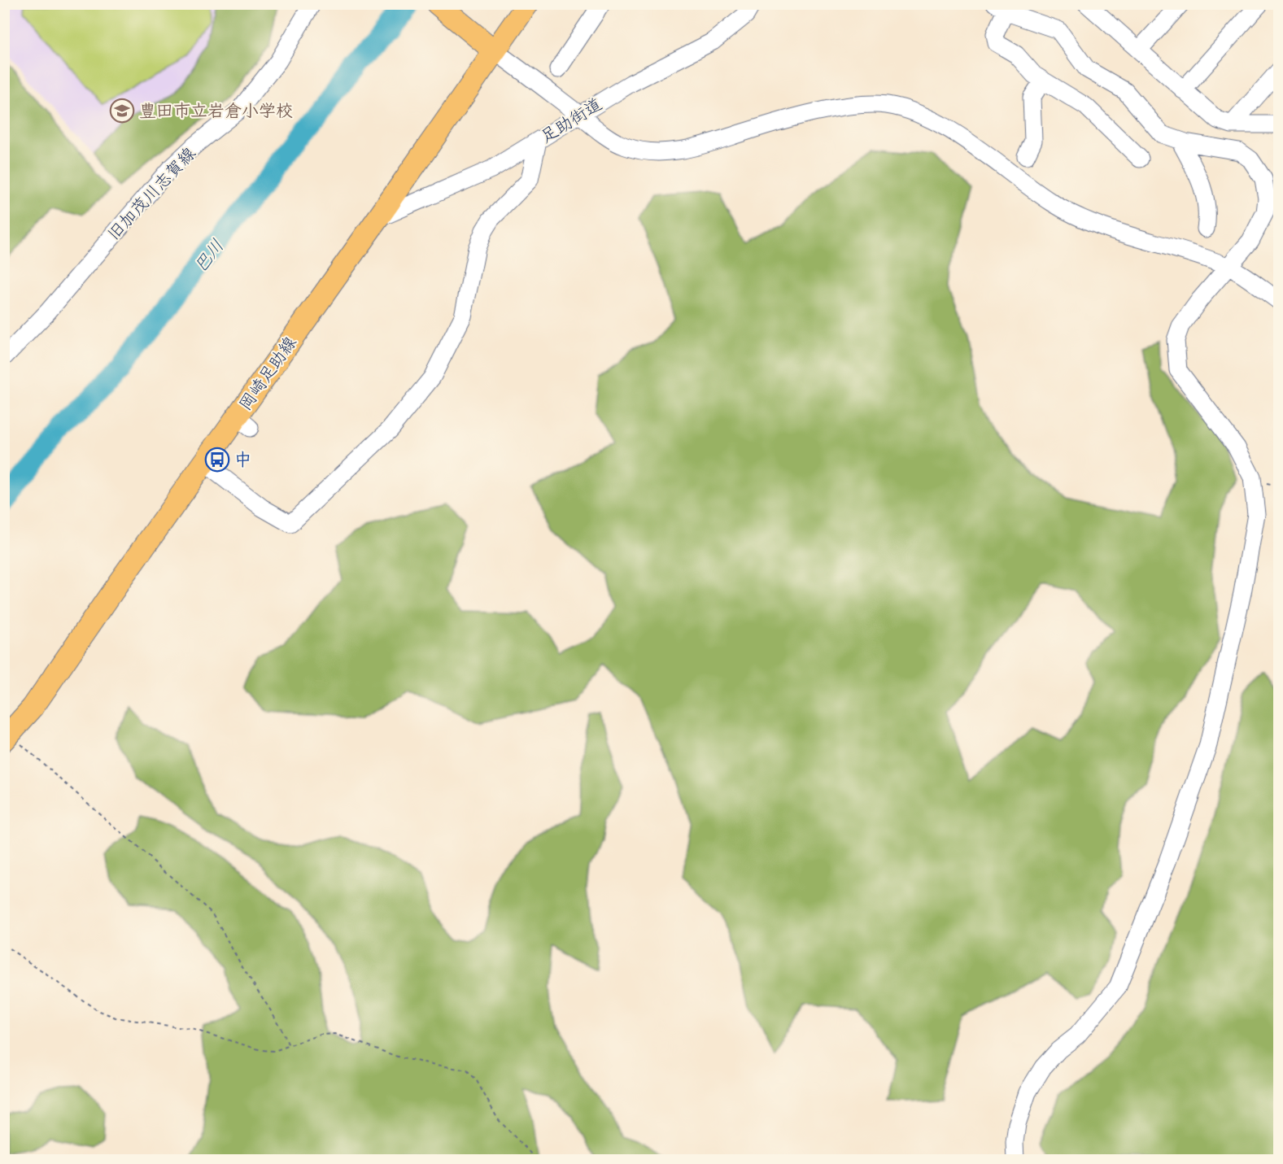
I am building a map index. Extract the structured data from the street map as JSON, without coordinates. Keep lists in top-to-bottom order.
{
  "streets": {
    "main road": ["岡崎足助線"],
    "street": ["足助街道", "旧加茂川志賀線"]
  },
  "crossings": [
    ["足助街道", "岡崎足助線"]
  ],
  "water": ["巴川"],
  "places": {
    "school or university": ["豊田市立岩倉小学校"],
    "bus stop": ["中"]
  }
}
